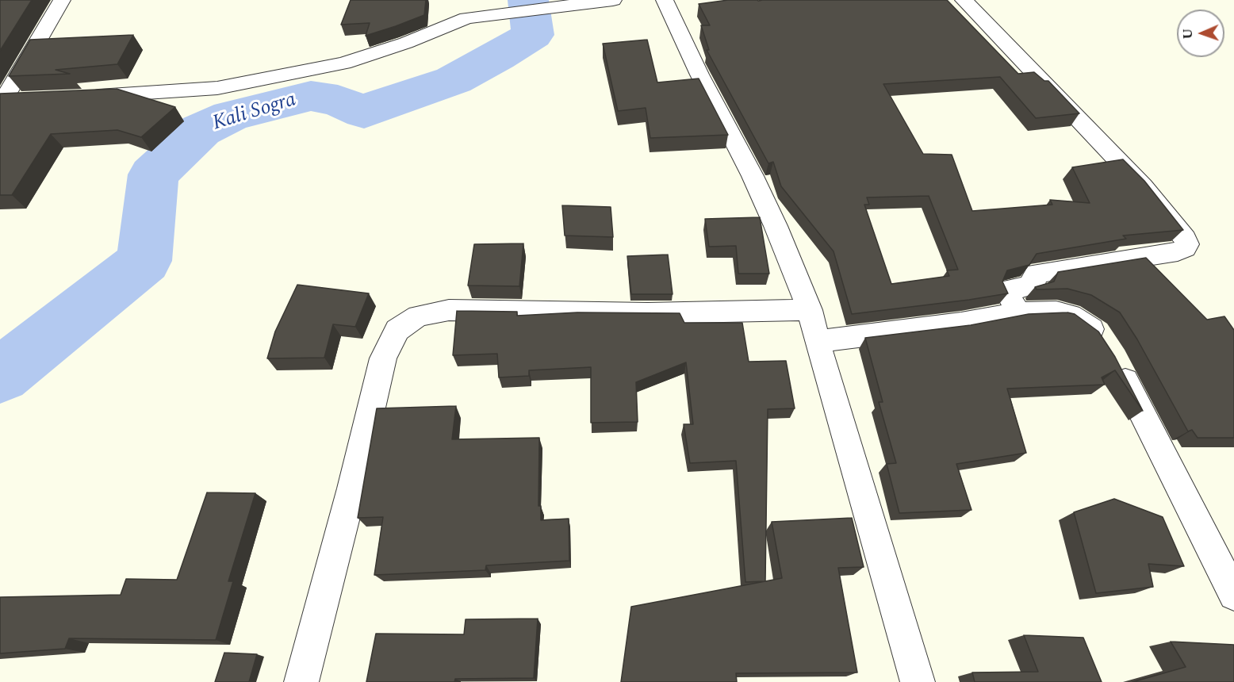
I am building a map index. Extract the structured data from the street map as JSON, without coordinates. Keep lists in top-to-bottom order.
{
  "water": ["Kali Sogra"],
  "north": "left"
}
